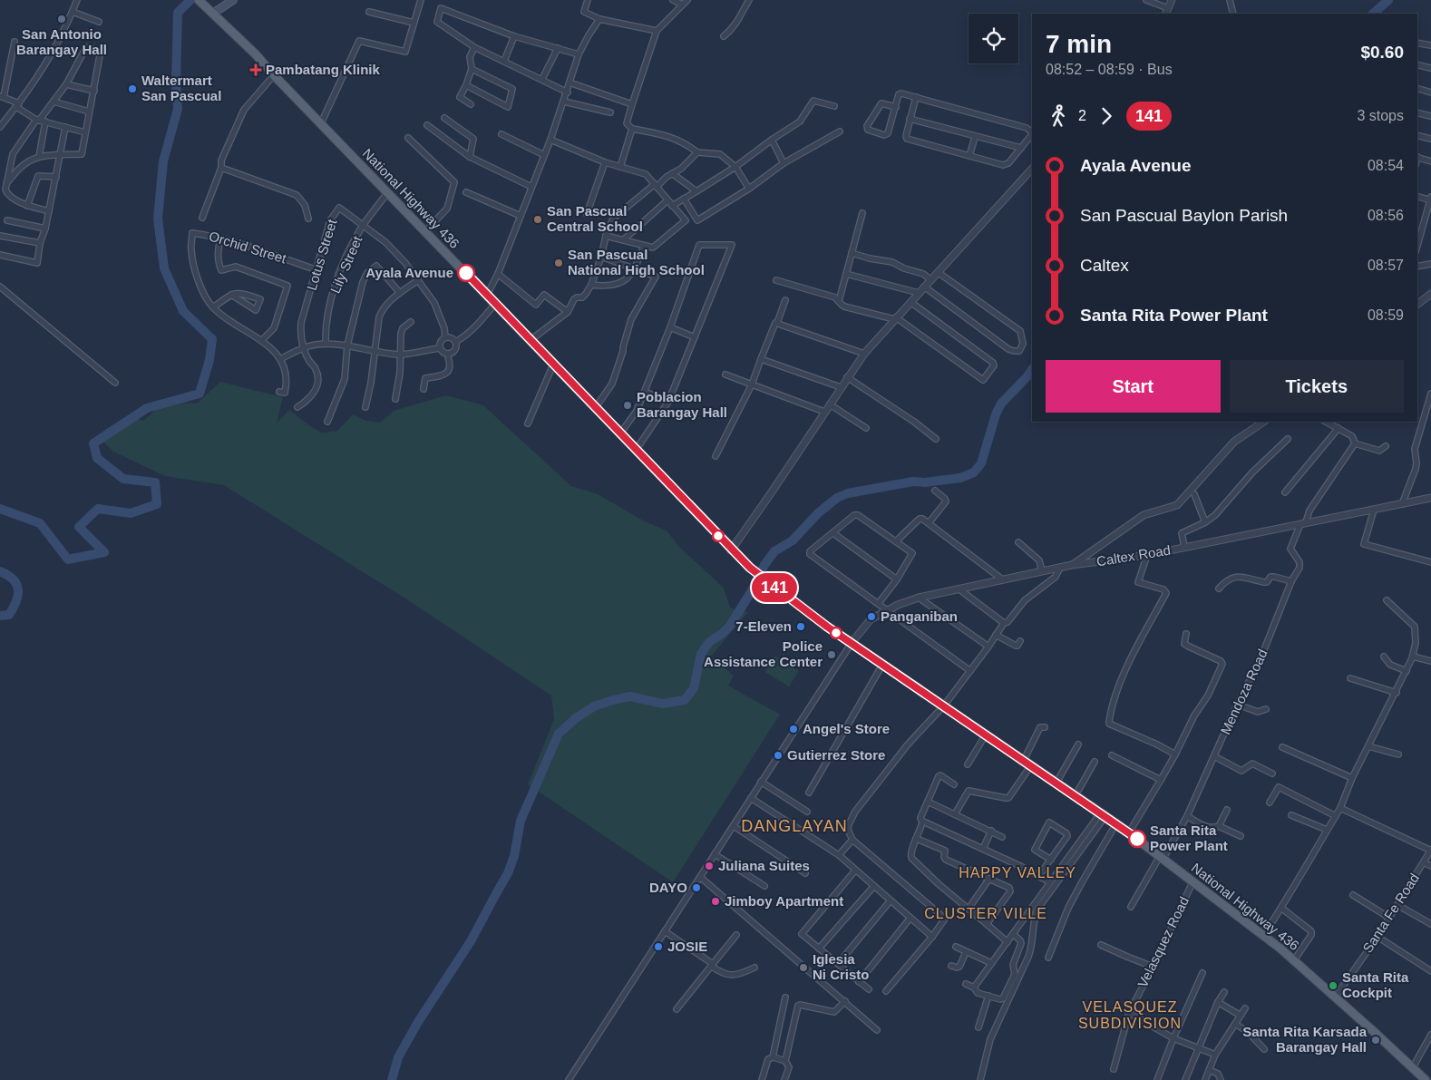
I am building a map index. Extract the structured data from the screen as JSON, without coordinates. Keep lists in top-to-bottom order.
{
  "streets": {
    "main road": ["National Highway 436"],
    "street": [
      "Orchid Street",
      "Lotus Street",
      "Lily Street",
      "Caltex Road",
      "Mendoza Road",
      "Santa Fe Road",
      "Velasquez Road"
    ]
  },
  "crossings": [
    ["National Highway 436", "Lily Street"],
    ["National Highway 436", "Caltex Road"],
    ["National Highway 436", "Mendoza Road"],
    ["National Highway 436", "Santa Fe Road"],
    ["National Highway 436", "Velasquez Road"],
    ["Orchid Street", "Lotus Street"],
    ["Lotus Street", "Lily Street"],
    ["Caltex Road", "Mendoza Road"]
  ],
  "districts": [
    "DANGLAYAN",
    "HAPPY VALLEY",
    "CLUSTER VILLE",
    "VELASQUEZ SUBDIVISION"
  ],
  "places": {
    "other": [
      "San Antonio Barangay Hall",
      "Waltermart San Pascual",
      "San Pascual Central School",
      "San Pascual National High School",
      "Ayala Avenue",
      "Poblacion Barangay Hall",
      "Panganiban",
      "7-Eleven",
      "Police Assistance Center",
      "Angel's Store",
      "Gutierrez Store",
      "Santa Rita Power Plant",
      "Juliana Suites",
      "DAYO",
      "Jimboy Apartment",
      "JOSIE",
      "Iglesia Ni Cristo",
      "Santa Rita Cockpit",
      "Santa Rita Karsada Barangay Hall"
    ],
    "health": ["Pambatang Klinik"]
  },
  "lines": ["bus line 141"],
  "page": {
    "on_map": "141",
    "heading": ["7 min", "08:52 – 08:59 · Bus", "$0.60"],
    "legs": ["2", "141", "3 stops"],
    "list": [
      {
        "name": "Ayala Avenue",
        "value": "08:54"
      },
      {
        "name": "San Pascual Baylon Parish",
        "value": "08:56"
      },
      {
        "name": "Caltex",
        "value": "08:57"
      },
      {
        "name": "Santa Rita Power Plant",
        "value": "08:59"
      }
    ],
    "buttons": ["Start", "Tickets"]
  }
}
